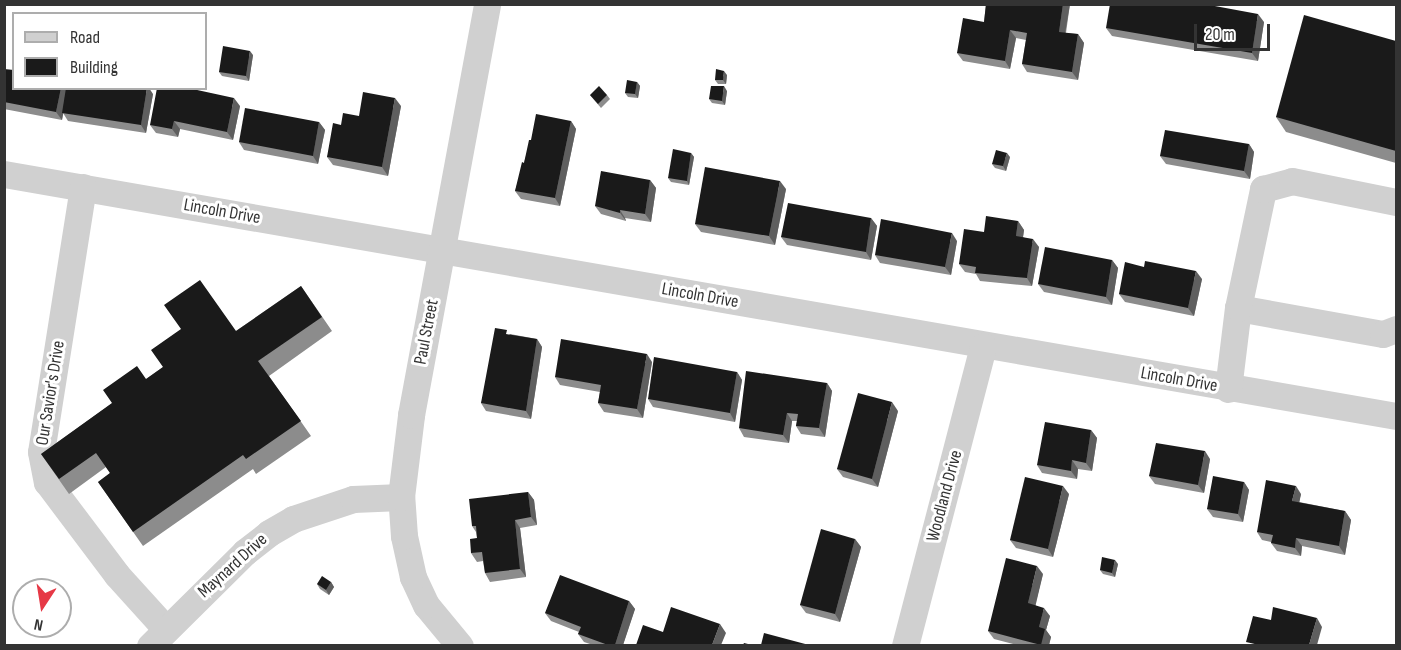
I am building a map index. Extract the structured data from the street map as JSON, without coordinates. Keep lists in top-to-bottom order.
{
  "streets": {
    "street": [
      "Lincoln Drive",
      "Paul Street",
      "Our Savior's Drive",
      "Woodland Drive",
      "Maynard Drive"
    ]
  },
  "crossings": [
    ["Lincoln Drive", "Paul Street"],
    ["Lincoln Drive", "Our Savior's Drive"],
    ["Lincoln Drive", "Woodland Drive"],
    ["Paul Street", "Maynard Drive"],
    ["Our Savior's Drive", "Maynard Drive"]
  ],
  "legend": ["Road", "Building"],
  "scale_bar": "20 m",
  "north": "bottom"
}
